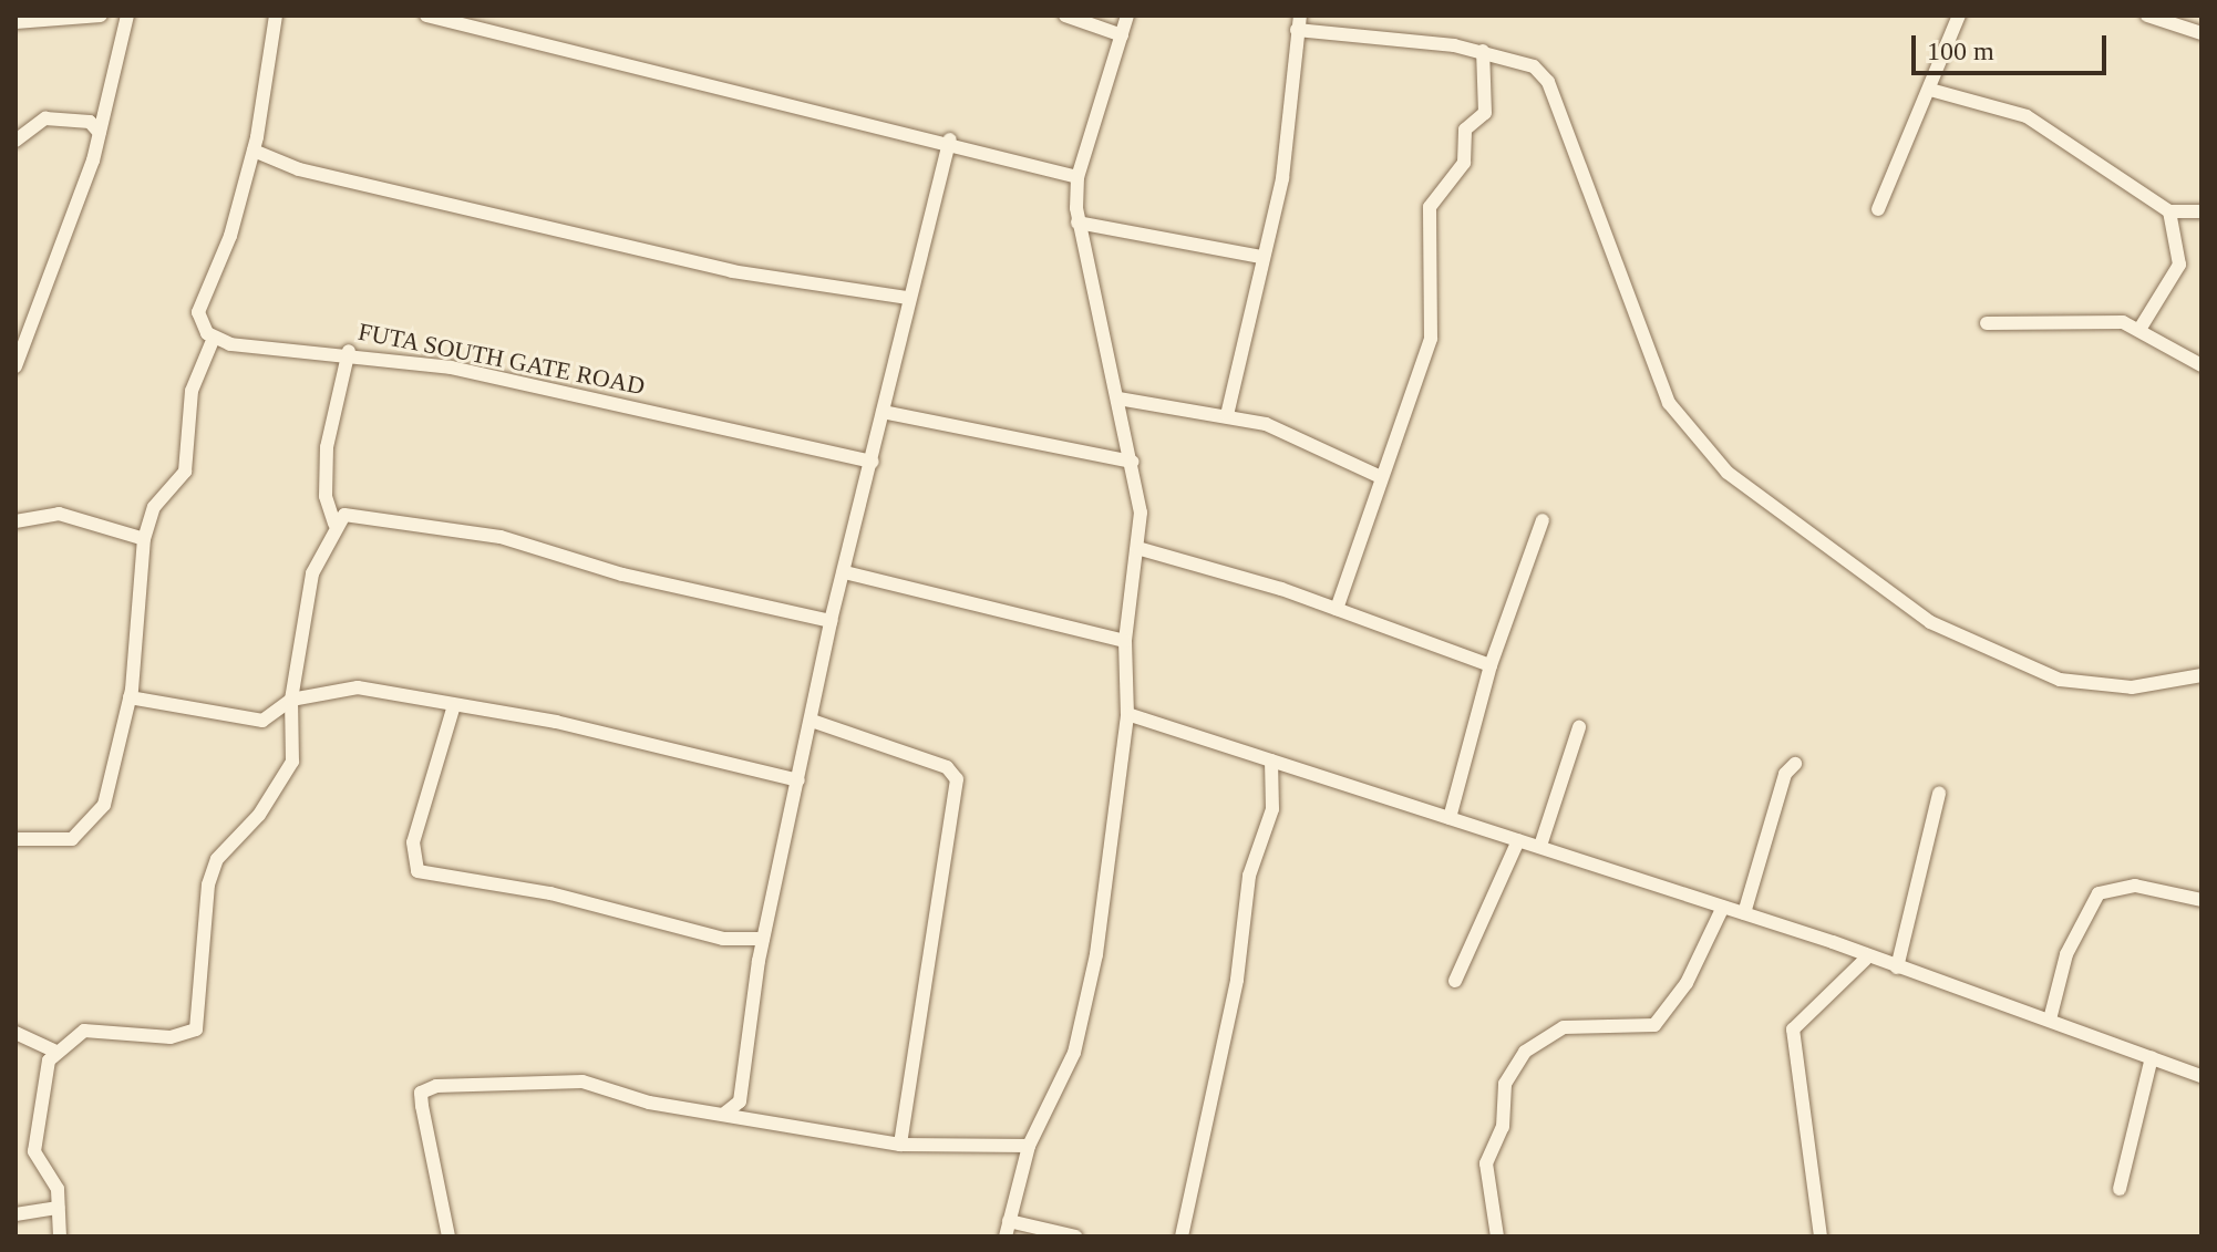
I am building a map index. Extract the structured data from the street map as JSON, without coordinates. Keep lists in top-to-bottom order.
{
  "streets": {
    "street": ["FUTA SOUTH GATE ROAD"]
  },
  "scale_bar": "100 m"
}
